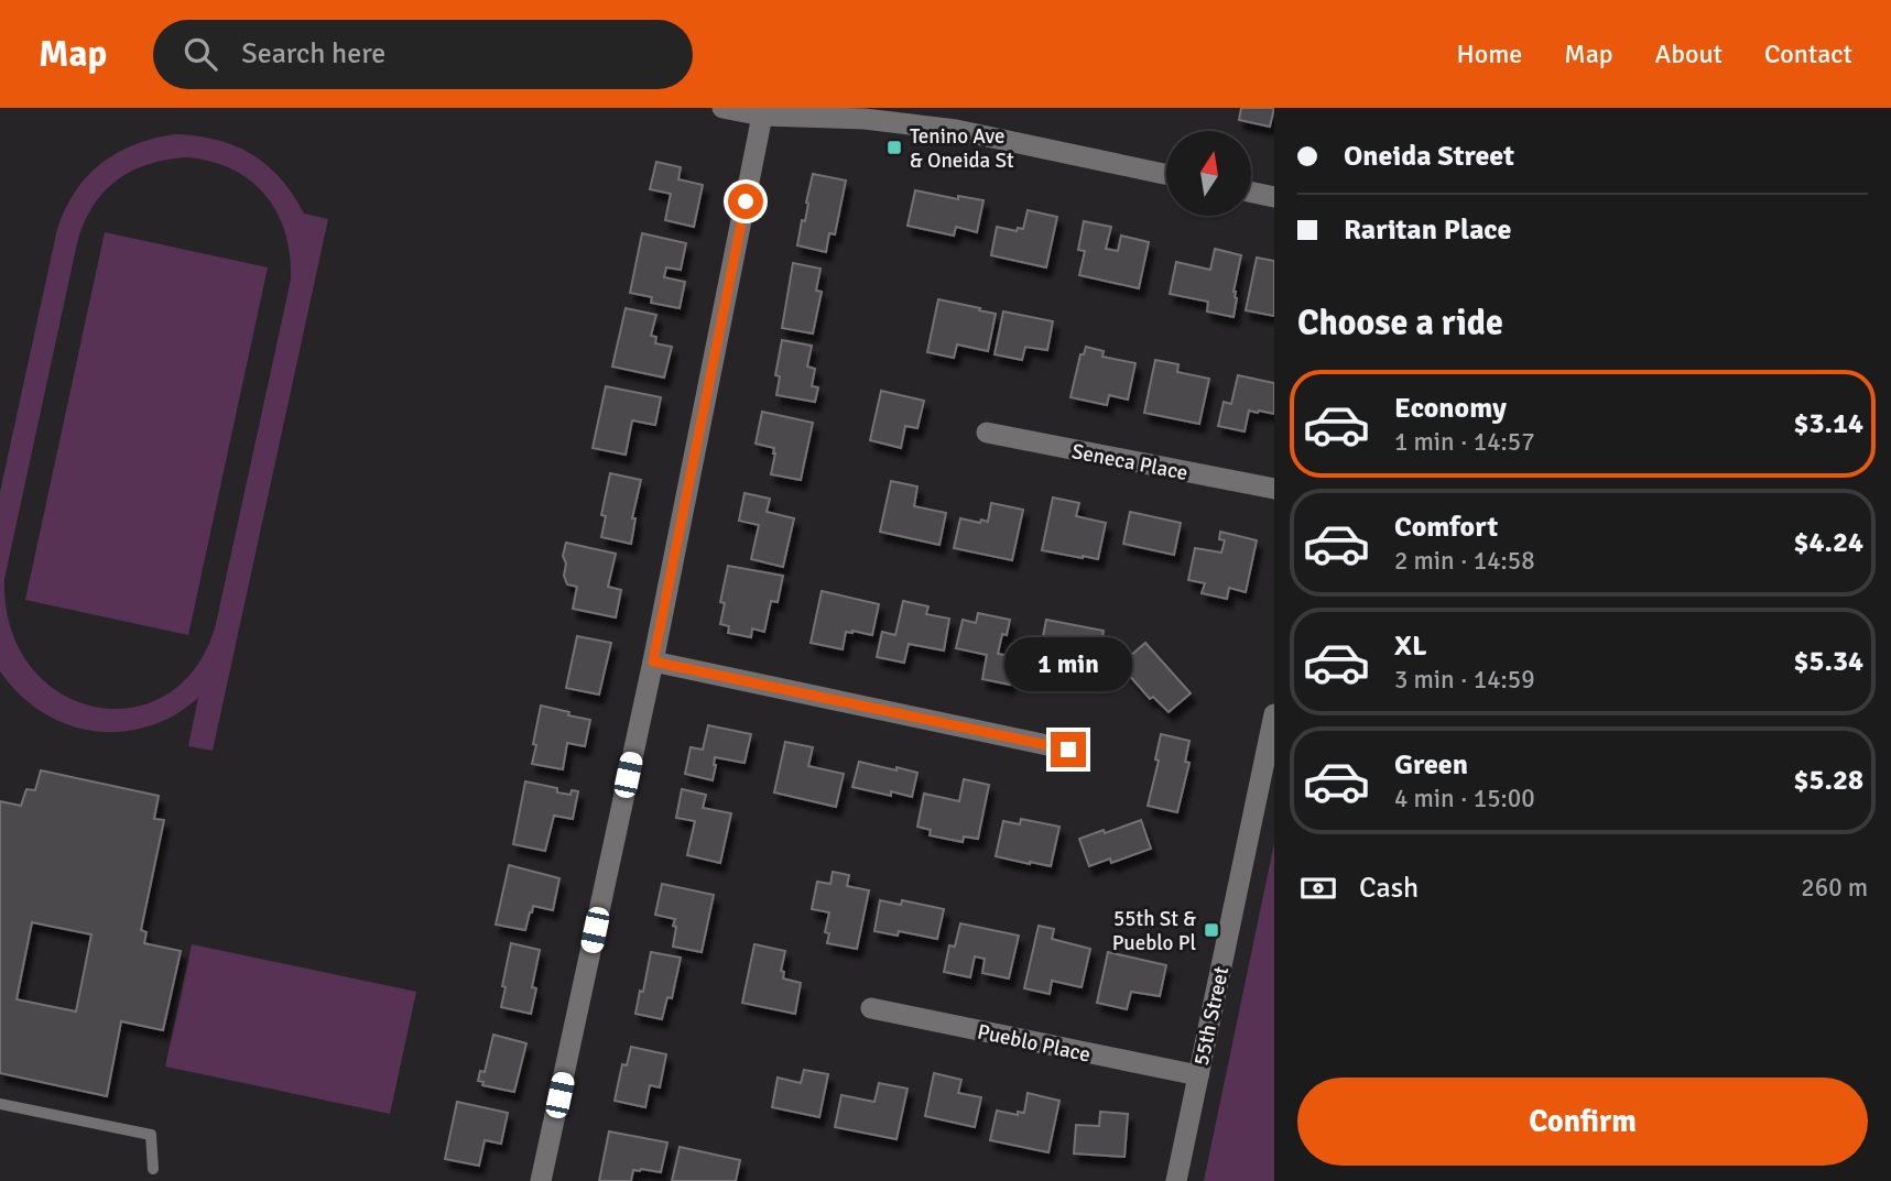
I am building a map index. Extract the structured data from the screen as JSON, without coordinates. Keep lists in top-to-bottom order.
{
  "streets": {
    "street": ["Seneca Place", "55th Street", "Pueblo Place"]
  },
  "crossings": [
    ["55th Street", "Pueblo Place"]
  ],
  "places": {
    "transit": ["Tenino Ave & Oneida St", "55th St & Pueblo Pl"]
  },
  "north": "top",
  "page": {
    "header": "Map",
    "search": "Search here",
    "nav": [
      "Home",
      "Map",
      "About",
      "Contact"
    ],
    "banner": ["Oneida Street", "Raritan Place"],
    "heading": "Choose a ride",
    "list": [
      {
        "name": "Economy",
        "note": "1 min · 14:57",
        "value": "$3.14"
      },
      {
        "name": "Comfort",
        "note": "2 min · 14:58",
        "value": "$4.24"
      },
      {
        "name": "XL",
        "note": "3 min · 14:59",
        "value": "$5.34"
      },
      {
        "name": "Green",
        "note": "4 min · 15:00",
        "value": "$5.28"
      }
    ],
    "bubble": "1 min",
    "pay": ["Cash", "260 m"],
    "buttons": "Confirm"
  }
}
